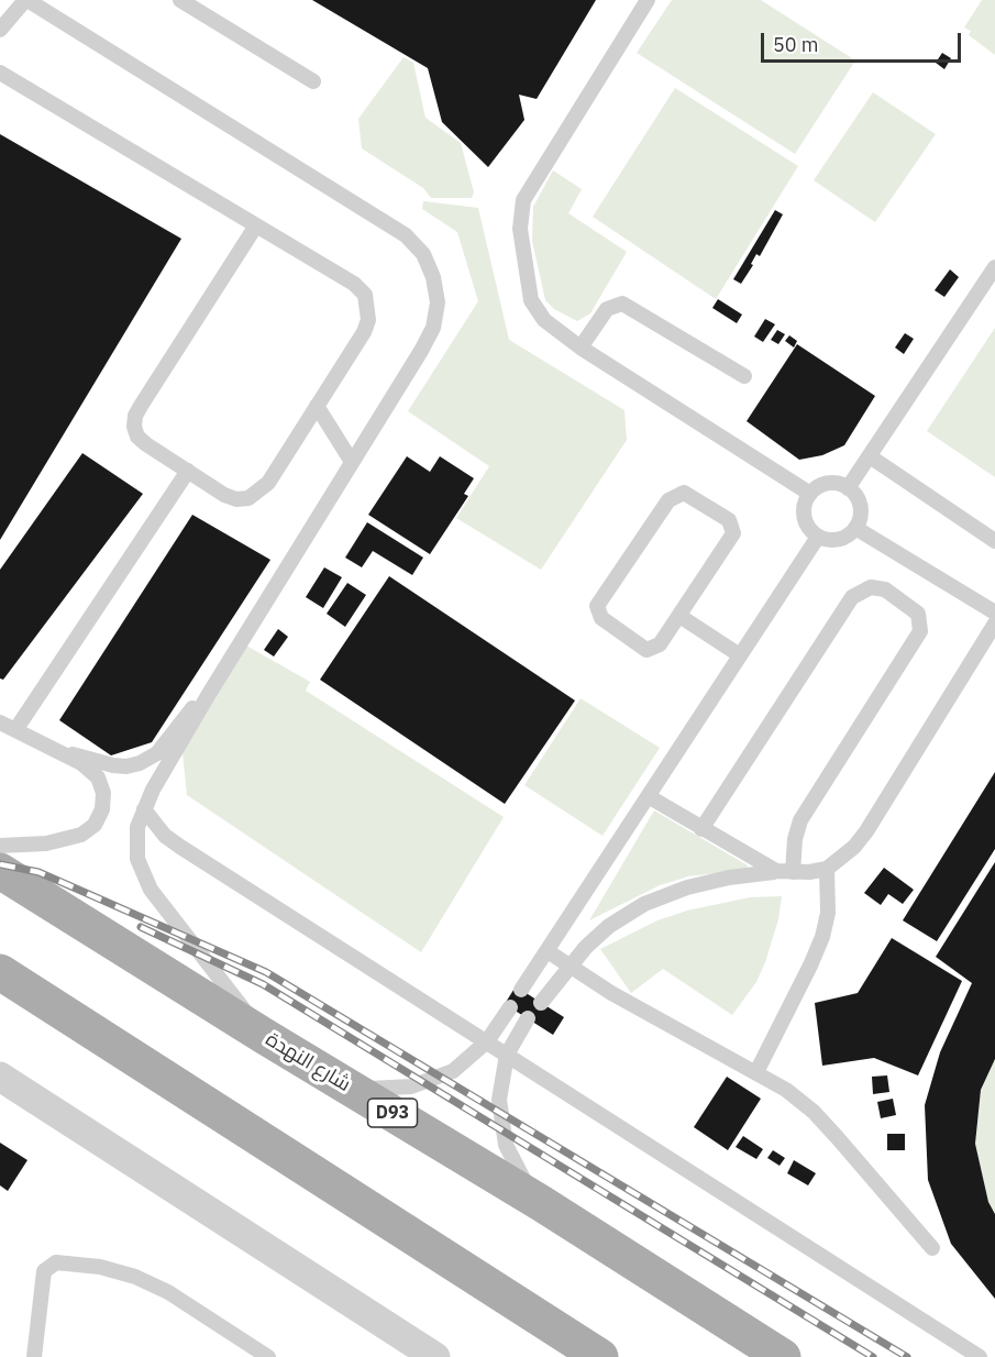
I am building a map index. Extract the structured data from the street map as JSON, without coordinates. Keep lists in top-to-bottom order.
{
  "streets": {
    "main road": ["شارع النهدة", "D93"]
  },
  "scale_bar": "50 m"
}
